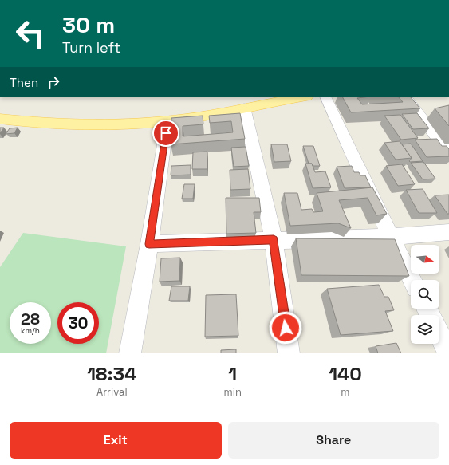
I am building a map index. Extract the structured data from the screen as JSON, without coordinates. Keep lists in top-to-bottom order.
{
  "north": "right",
  "page": {
    "turn": ["30 m", "Turn left"],
    "then": "Then",
    "speed": "28 km/h",
    "limit": "30",
    "eta": [
      "18:34",
      "Arrival",
      "1",
      "min",
      "140",
      "m"
    ],
    "buttons": ["Exit", "Share"]
  }
}
